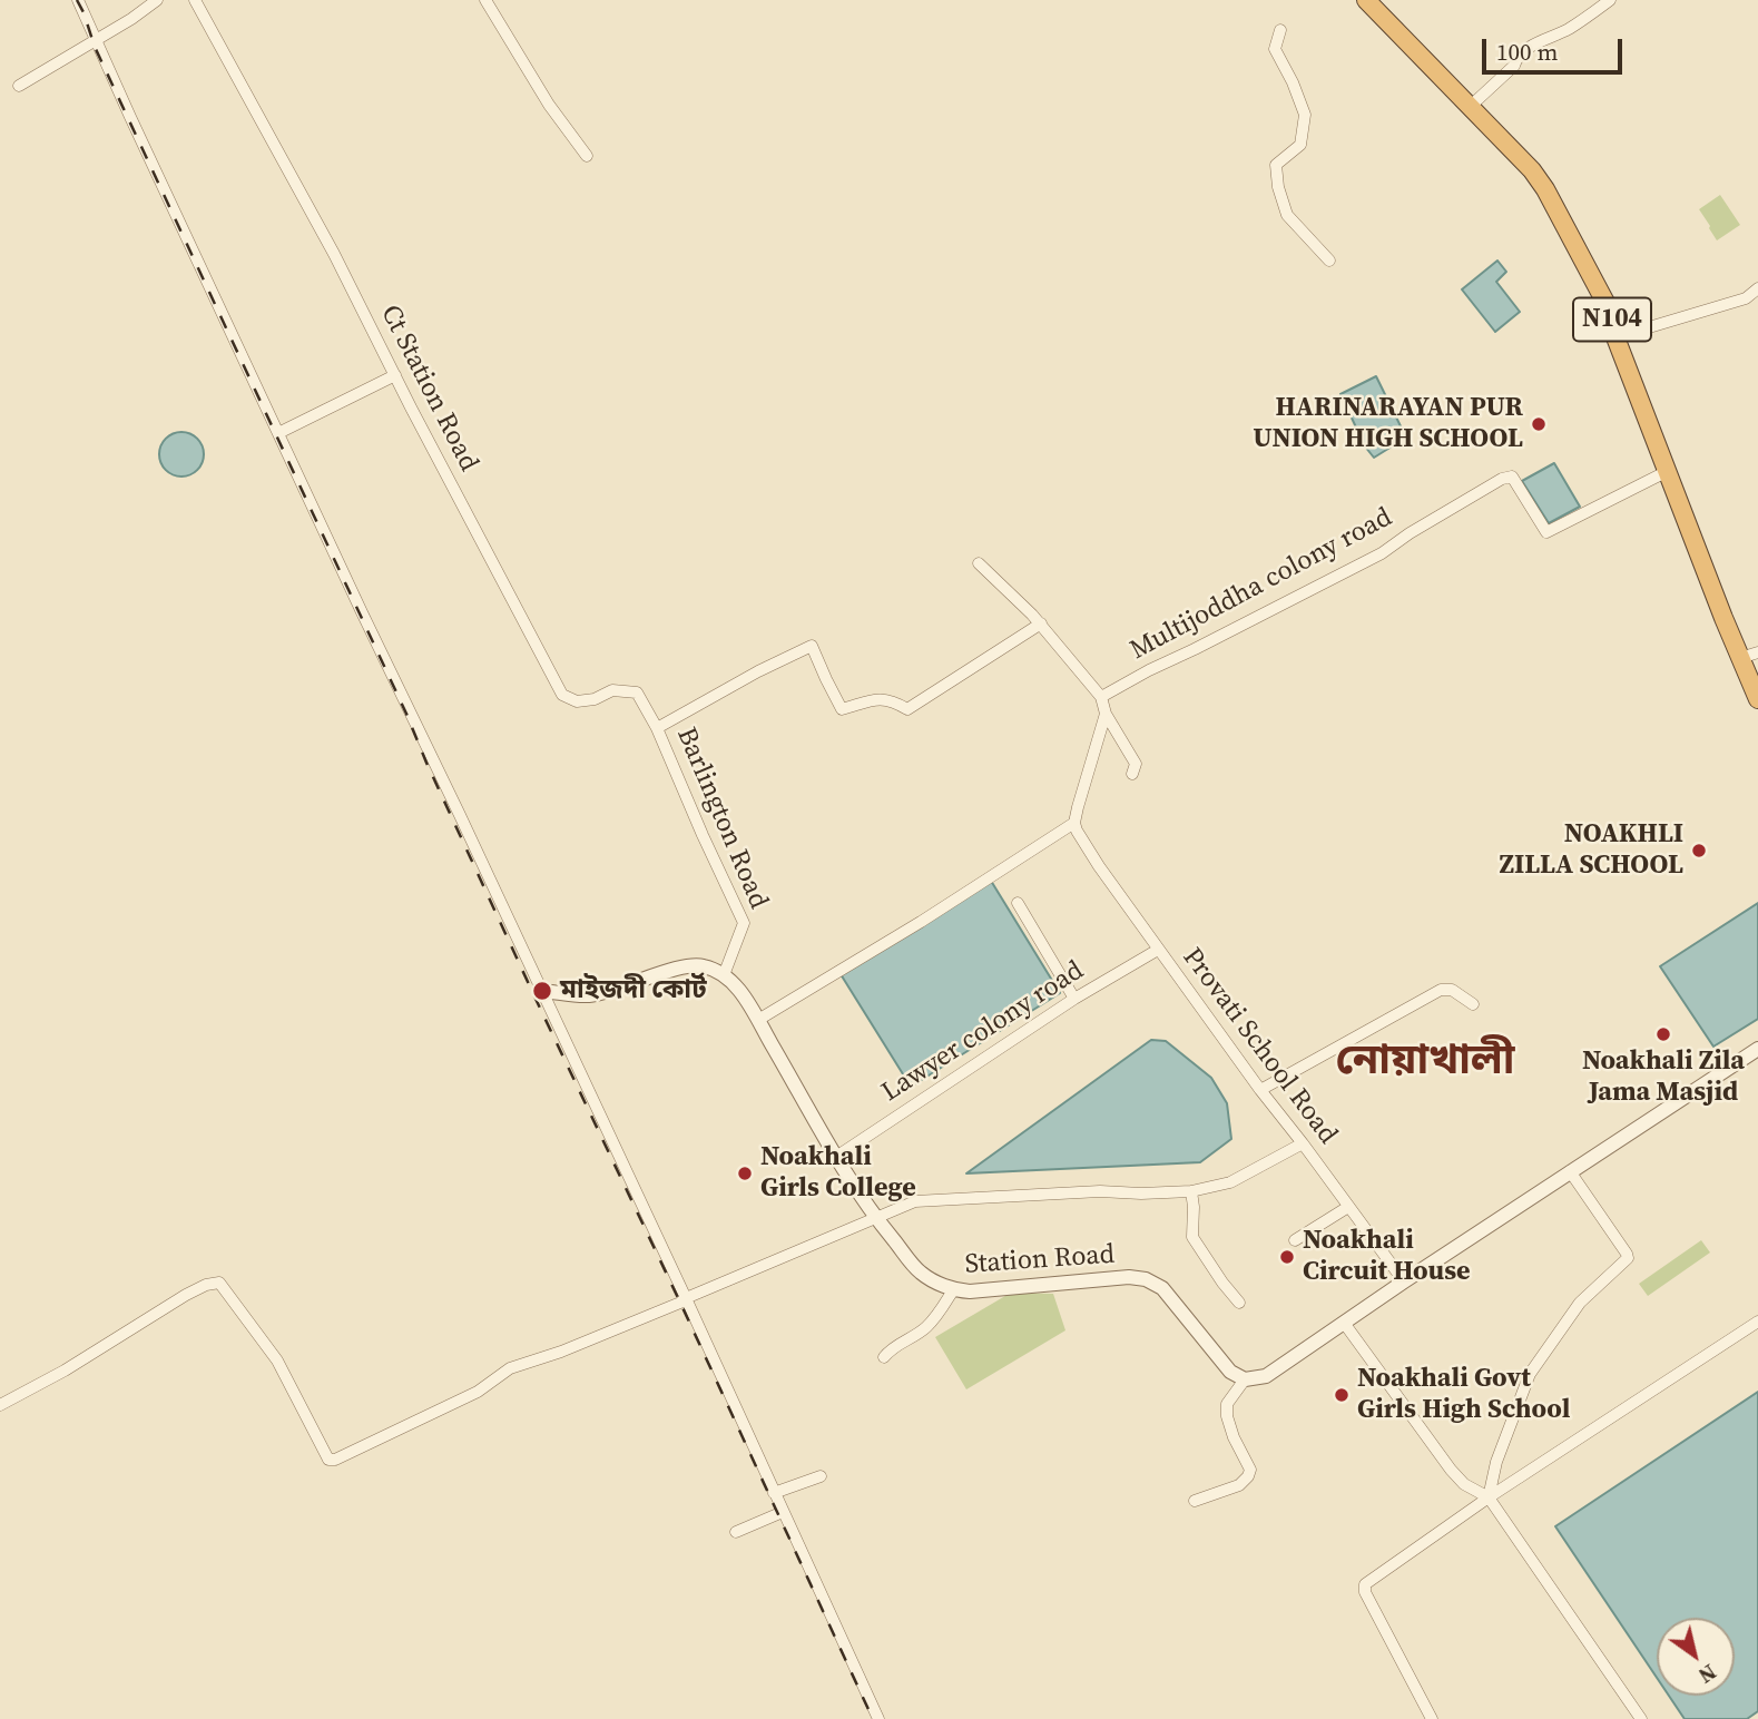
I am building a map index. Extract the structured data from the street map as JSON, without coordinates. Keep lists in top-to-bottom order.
{
  "streets": {
    "highway": ["N104"],
    "street": [
      "Ct Station Road",
      "Multijoddha colony road",
      "Barlington Road",
      "Lawyer colony road",
      "Provati School Road",
      "Station Road"
    ]
  },
  "crossings": [
    ["N104", "Multijoddha colony road"],
    ["Ct Station Road", "Barlington Road"],
    ["Barlington Road", "Station Road"],
    ["Lawyer colony road", "Provati School Road"],
    ["Lawyer colony road", "Station Road"]
  ],
  "districts": ["নোয়াখালী"],
  "places": [
    "HARINARAYAN PUR UNION HIGH SCHOOL",
    "NOAKHLI ZILLA SCHOOL",
    "মাইজদী কোর্ট",
    "Noakhali Zila Jama Masjid",
    "Noakhali Girls College",
    "Noakhali Circuit House",
    "Noakhali Govt Girls High School"
  ],
  "scale_bar": "100 m",
  "north": "bottom right"
}
